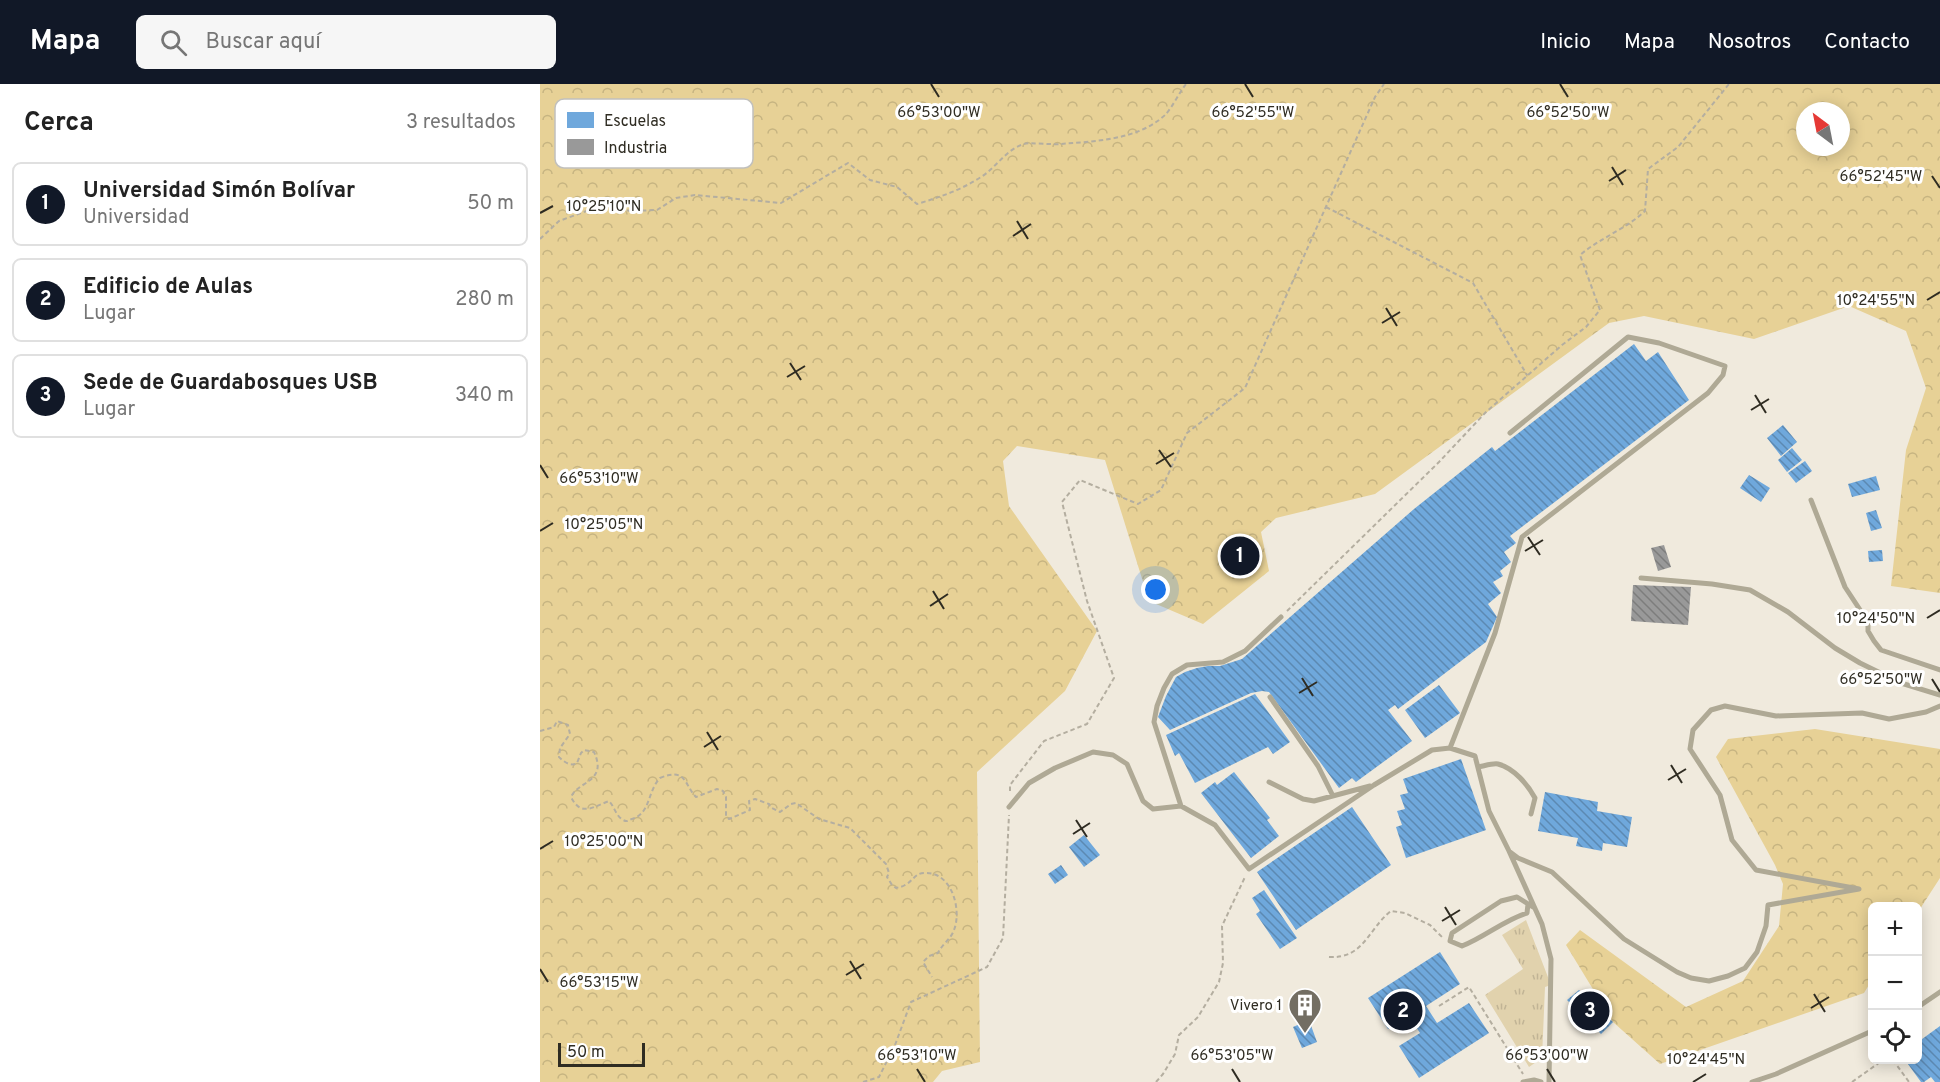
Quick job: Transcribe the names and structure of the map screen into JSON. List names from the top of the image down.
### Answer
{
  "places": {
    "building": ["Vivero 1"]
  },
  "legend": ["Escuelas", "Industria"],
  "scale_bar": "50 m",
  "north": "top left",
  "page": {
    "header": "Mapa",
    "search": "Buscar aquí",
    "nav": [
      "Inicio",
      "Mapa",
      "Nosotros",
      "Contacto"
    ],
    "heading": ["Cerca", "3 resultados"],
    "list": [
      {
        "mark": "1",
        "name": "Universidad Simón Bolívar",
        "note": "Universidad",
        "value": "50 m"
      },
      {
        "mark": "2",
        "name": "Edificio de Aulas",
        "note": "Lugar",
        "value": "280 m"
      },
      {
        "mark": "3",
        "name": "Sede de Guardabosques USB",
        "note": "Lugar",
        "value": "340 m"
      }
    ],
    "pins": ["1", "2", "3"],
    "map_buttons": ["+", "−"],
    "scale": "50 m"
  },
  "coordinates": [
    "66°53'00\"W",
    "66°52'55\"W",
    "66°52'50\"W",
    "66°52'45\"W",
    "10°25'10\"N",
    "10°24'55\"N",
    "66°53'10\"W",
    "10°25'05\"N",
    "10°24'50\"N",
    "10°25'00\"N",
    "66°53'15\"W",
    "66°53'05\"W",
    "10°24'45\"N"
  ]
}
